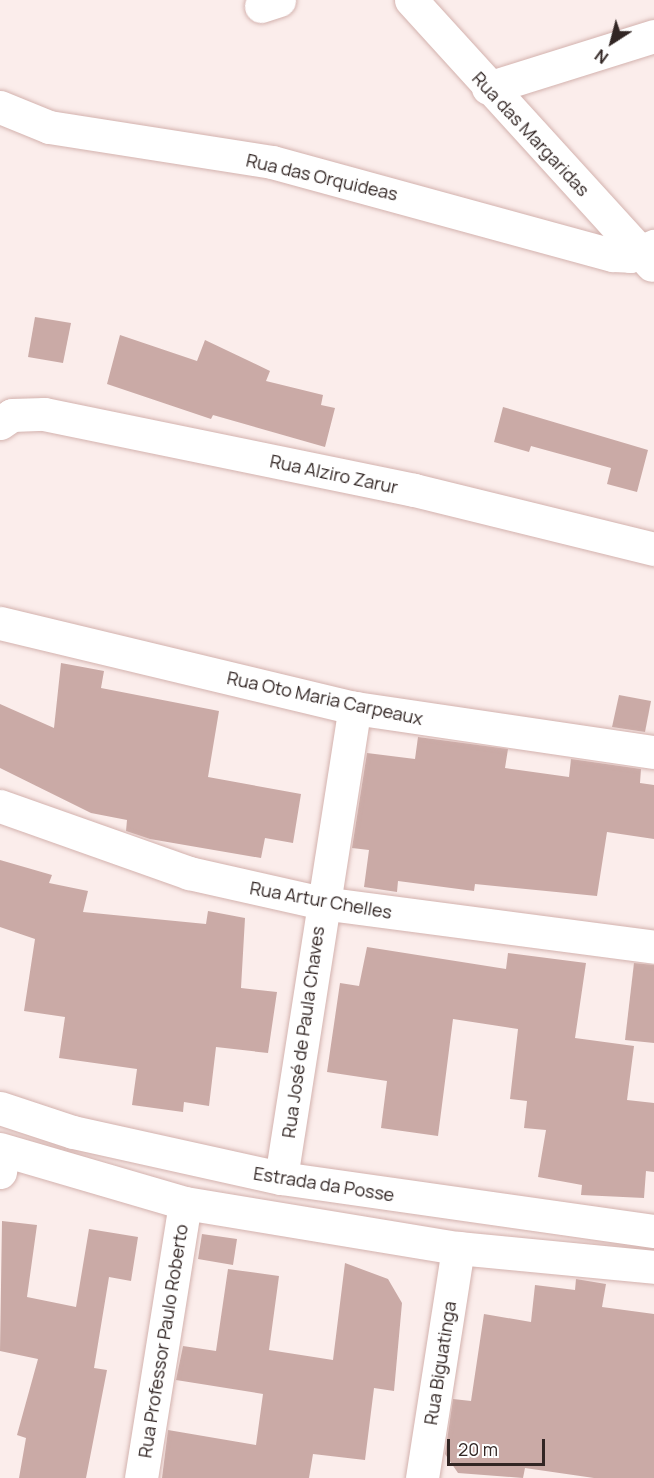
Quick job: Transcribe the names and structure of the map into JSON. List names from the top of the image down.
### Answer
{
  "streets": {
    "street": [
      "Rua das Margaridas",
      "Rua das Orquideas",
      "Rua Alziro Zarur",
      "Rua Oto Maria Carpeaux",
      "Rua Artur Chelles",
      "Rua José de Paula Chaves",
      "Estrada da Posse",
      "Rua Professor Paulo Roberto",
      "Rua Biguatinga"
    ]
  },
  "crossings": [
    ["Rua das Margaridas", "Rua das Orquideas"],
    ["Rua Oto Maria Carpeaux", "Rua José de Paula Chaves"],
    ["Rua Artur Chelles", "Rua José de Paula Chaves"],
    ["Rua José de Paula Chaves", "Estrada da Posse"]
  ],
  "scale_bar": "20 m",
  "north": "bottom left"
}
